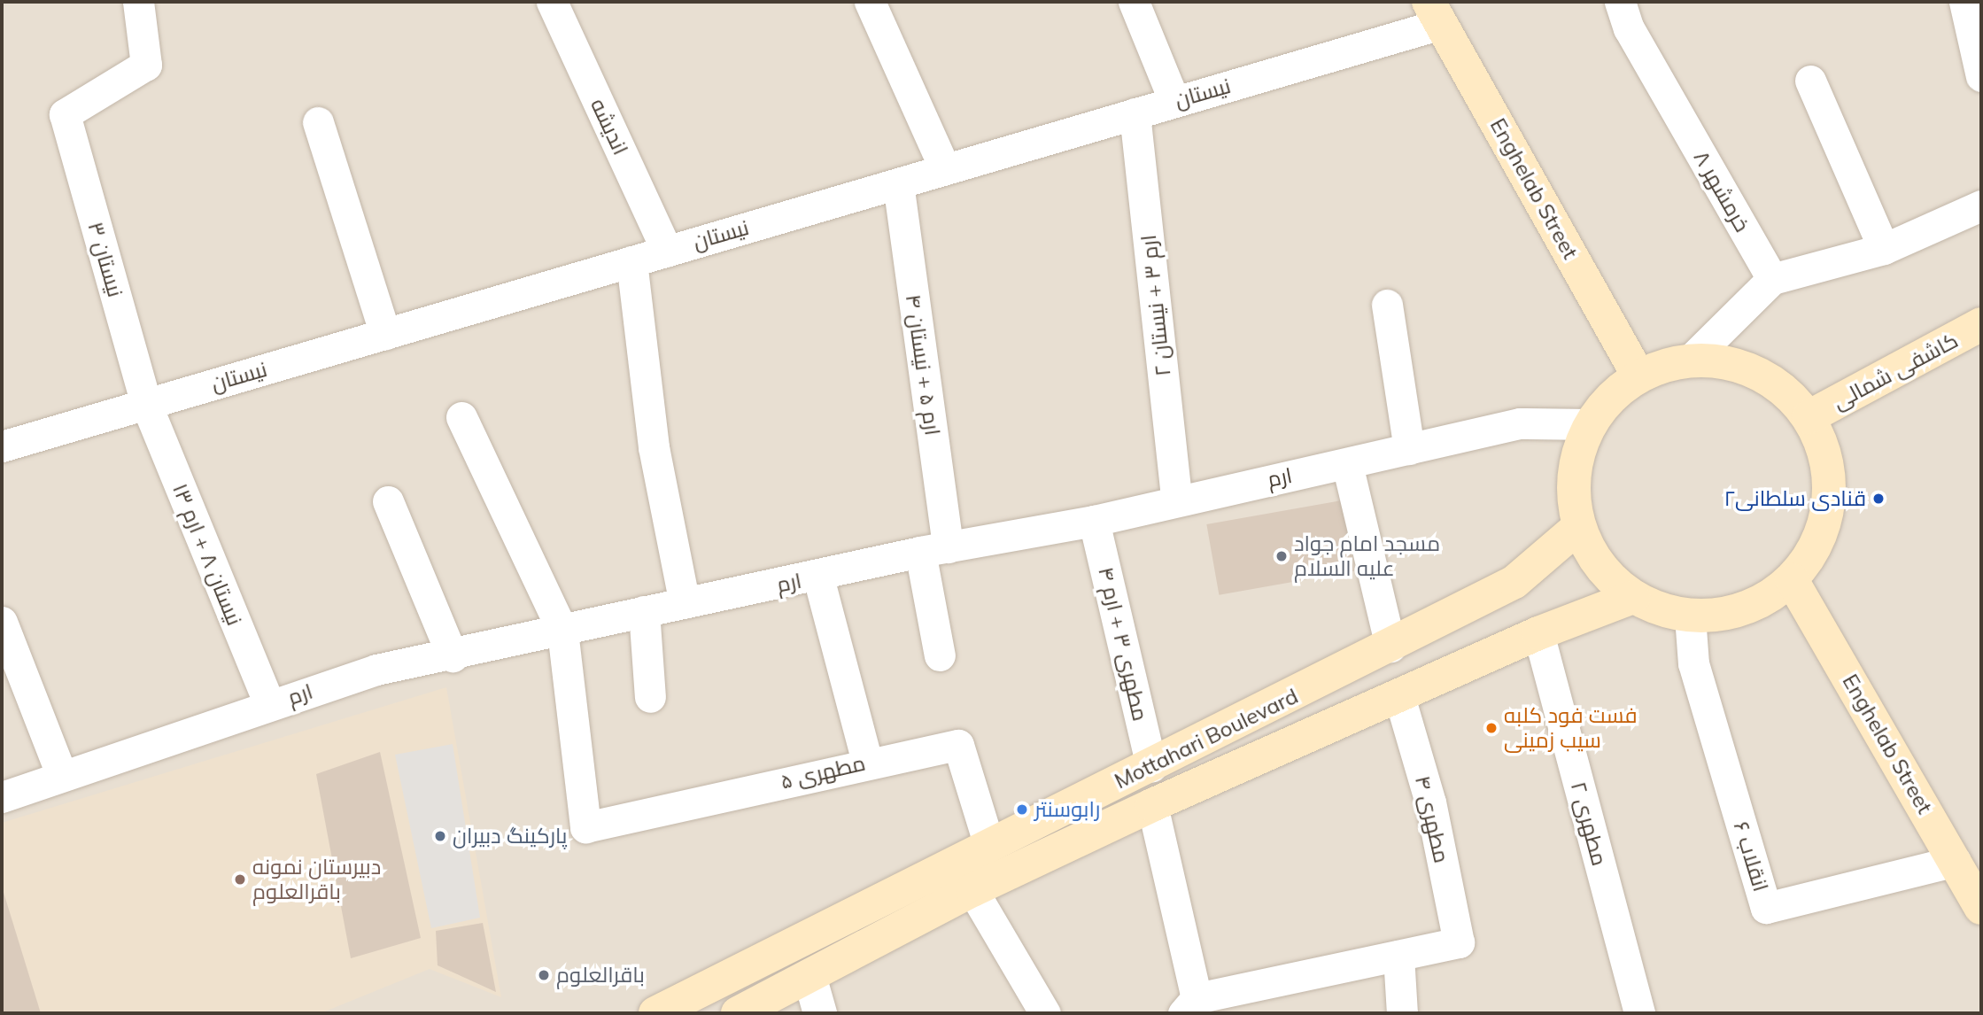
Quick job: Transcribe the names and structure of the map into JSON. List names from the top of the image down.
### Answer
{
  "streets": {
    "main road": ["Enghelab Street", "کاشفی شمالی", "Mottahari Boulevard"],
    "street": [
      "نیستان",
      "اندیشه",
      "خرمشهر ۸",
      "نیستان ۳",
      "ارم ۳ + نیستان ۲",
      "ارم ۵ + نیستان ۴",
      "ارم",
      "نیستان ۸ + ارم ۱۳",
      "مطهری ۳ + ارم ۴",
      "مطهری ۵",
      "مطهری ۴",
      "مطهری ۲",
      "انقلاب ۶"
    ]
  },
  "crossings": [
    ["نیستان", "اندیشه"],
    ["نیستان", "Enghelab Street"],
    ["نیستان", "نیستان ۳"],
    ["نیستان", "ارم ۳ + نیستان ۲"],
    ["نیستان", "ارم ۵ + نیستان ۴"],
    ["نیستان", "نیستان ۸ + ارم ۱۳"],
    ["Enghelab Street", "انقلاب ۶"],
    ["نیستان ۳", "نیستان ۸ + ارم ۱۳"],
    ["ارم ۳ + نیستان ۲", "ارم"],
    ["ارم ۵ + نیستان ۴", "ارم"],
    ["ارم", "نیستان ۸ + ارم ۱۳"],
    ["ارم", "مطهری ۳ + ارم ۴"],
    ["ارم", "مطهری ۵"],
    ["مطهری ۳ + ارم ۴", "Mottahari Boulevard"],
    ["Mottahari Boulevard", "مطهری ۵"],
    ["Mottahari Boulevard", "مطهری ۴"],
    ["Mottahari Boulevard", "مطهری ۲"]
  ],
  "places": [
    "قنادی سلطانی۲",
    "مسجد امام جواد علیه السلام",
    "فست فود کلبه سیب زمینی",
    "رابوسنتر",
    "پارکینگ دبیران",
    "دبیرستان نمونه باقرالعلوم",
    "باقرالعلوم"
  ]
}
